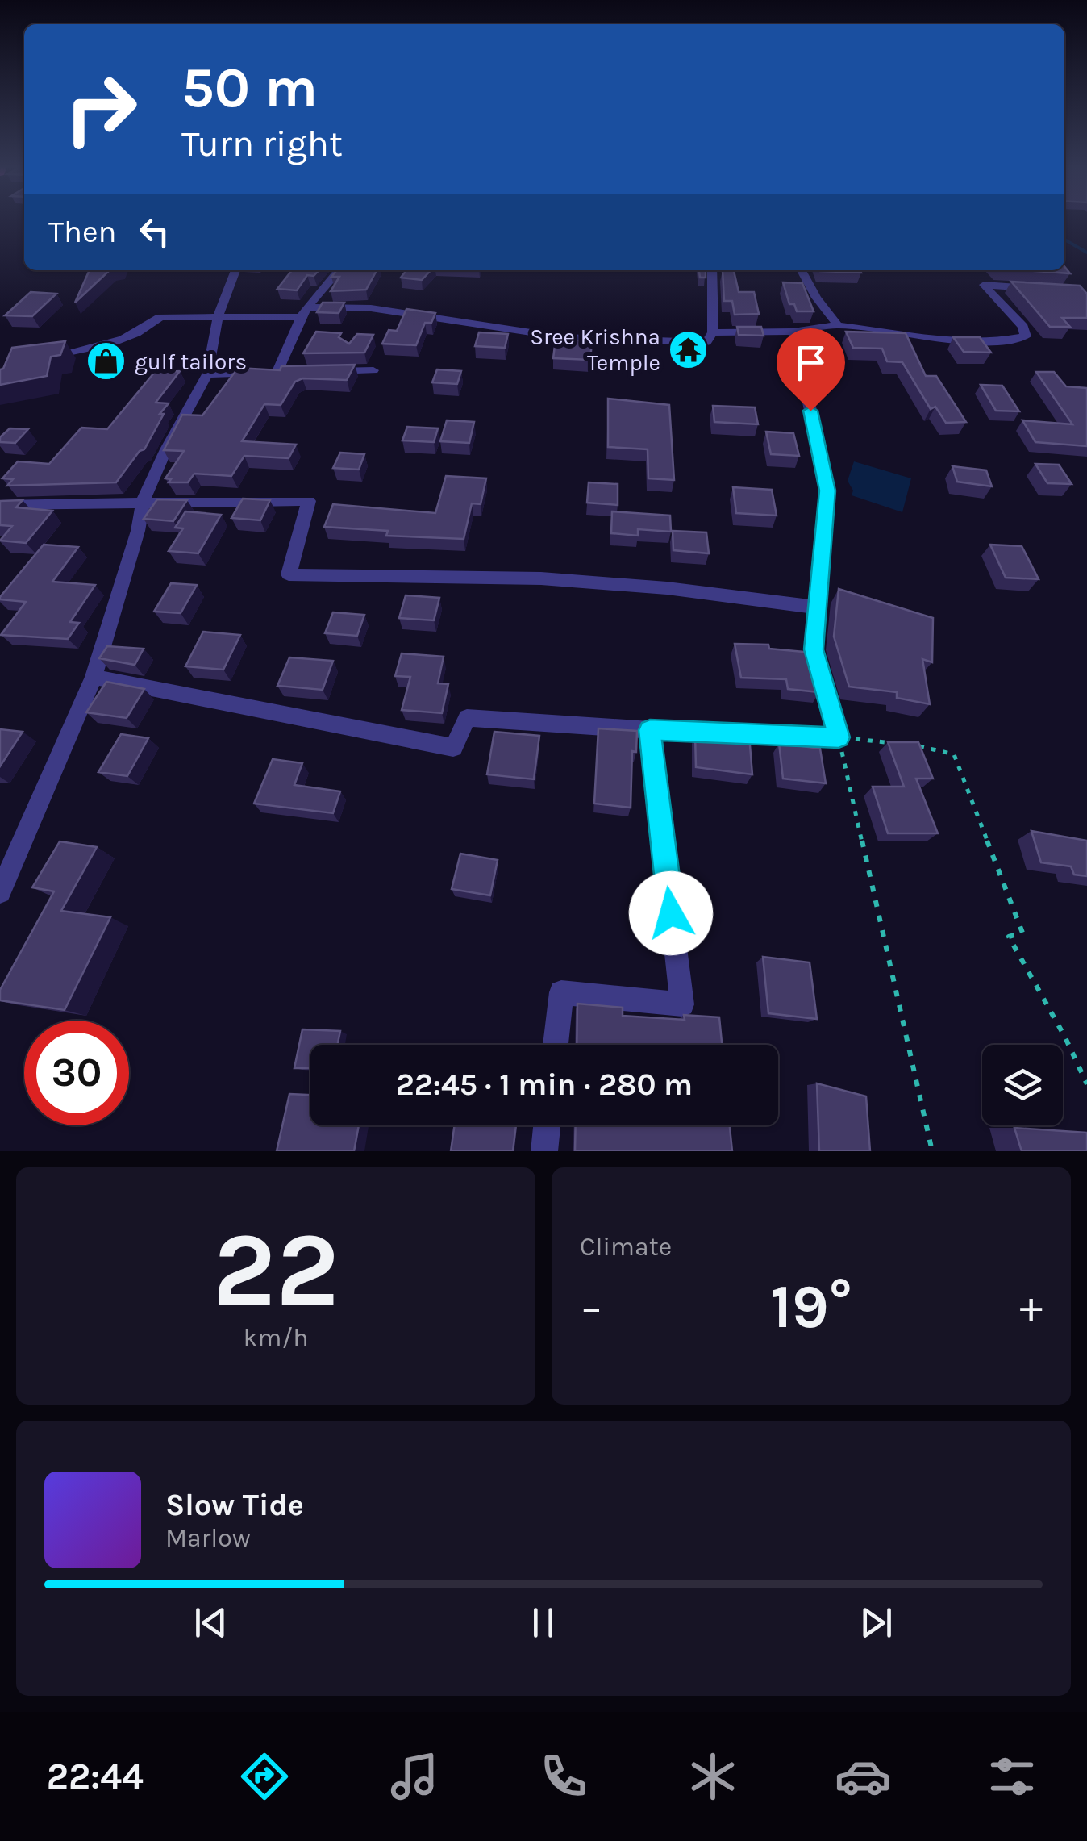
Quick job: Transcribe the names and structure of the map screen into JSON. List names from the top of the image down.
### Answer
{
  "places": {
    "temple": ["Sree Krishna Temple"],
    "shop": ["gulf tailors"]
  },
  "page": {
    "turn": ["50 m", "Turn right"],
    "then": "Then",
    "limit": "30",
    "trip": "22:45 · 1 min · 280 m",
    "tile": [
      ["22", "km/h"],
      "Climate"
    ],
    "heat": ["−", "19°", "+"],
    "song": ["Slow Tide", "Marlow"],
    "tabs": "22:44"
  }
}
